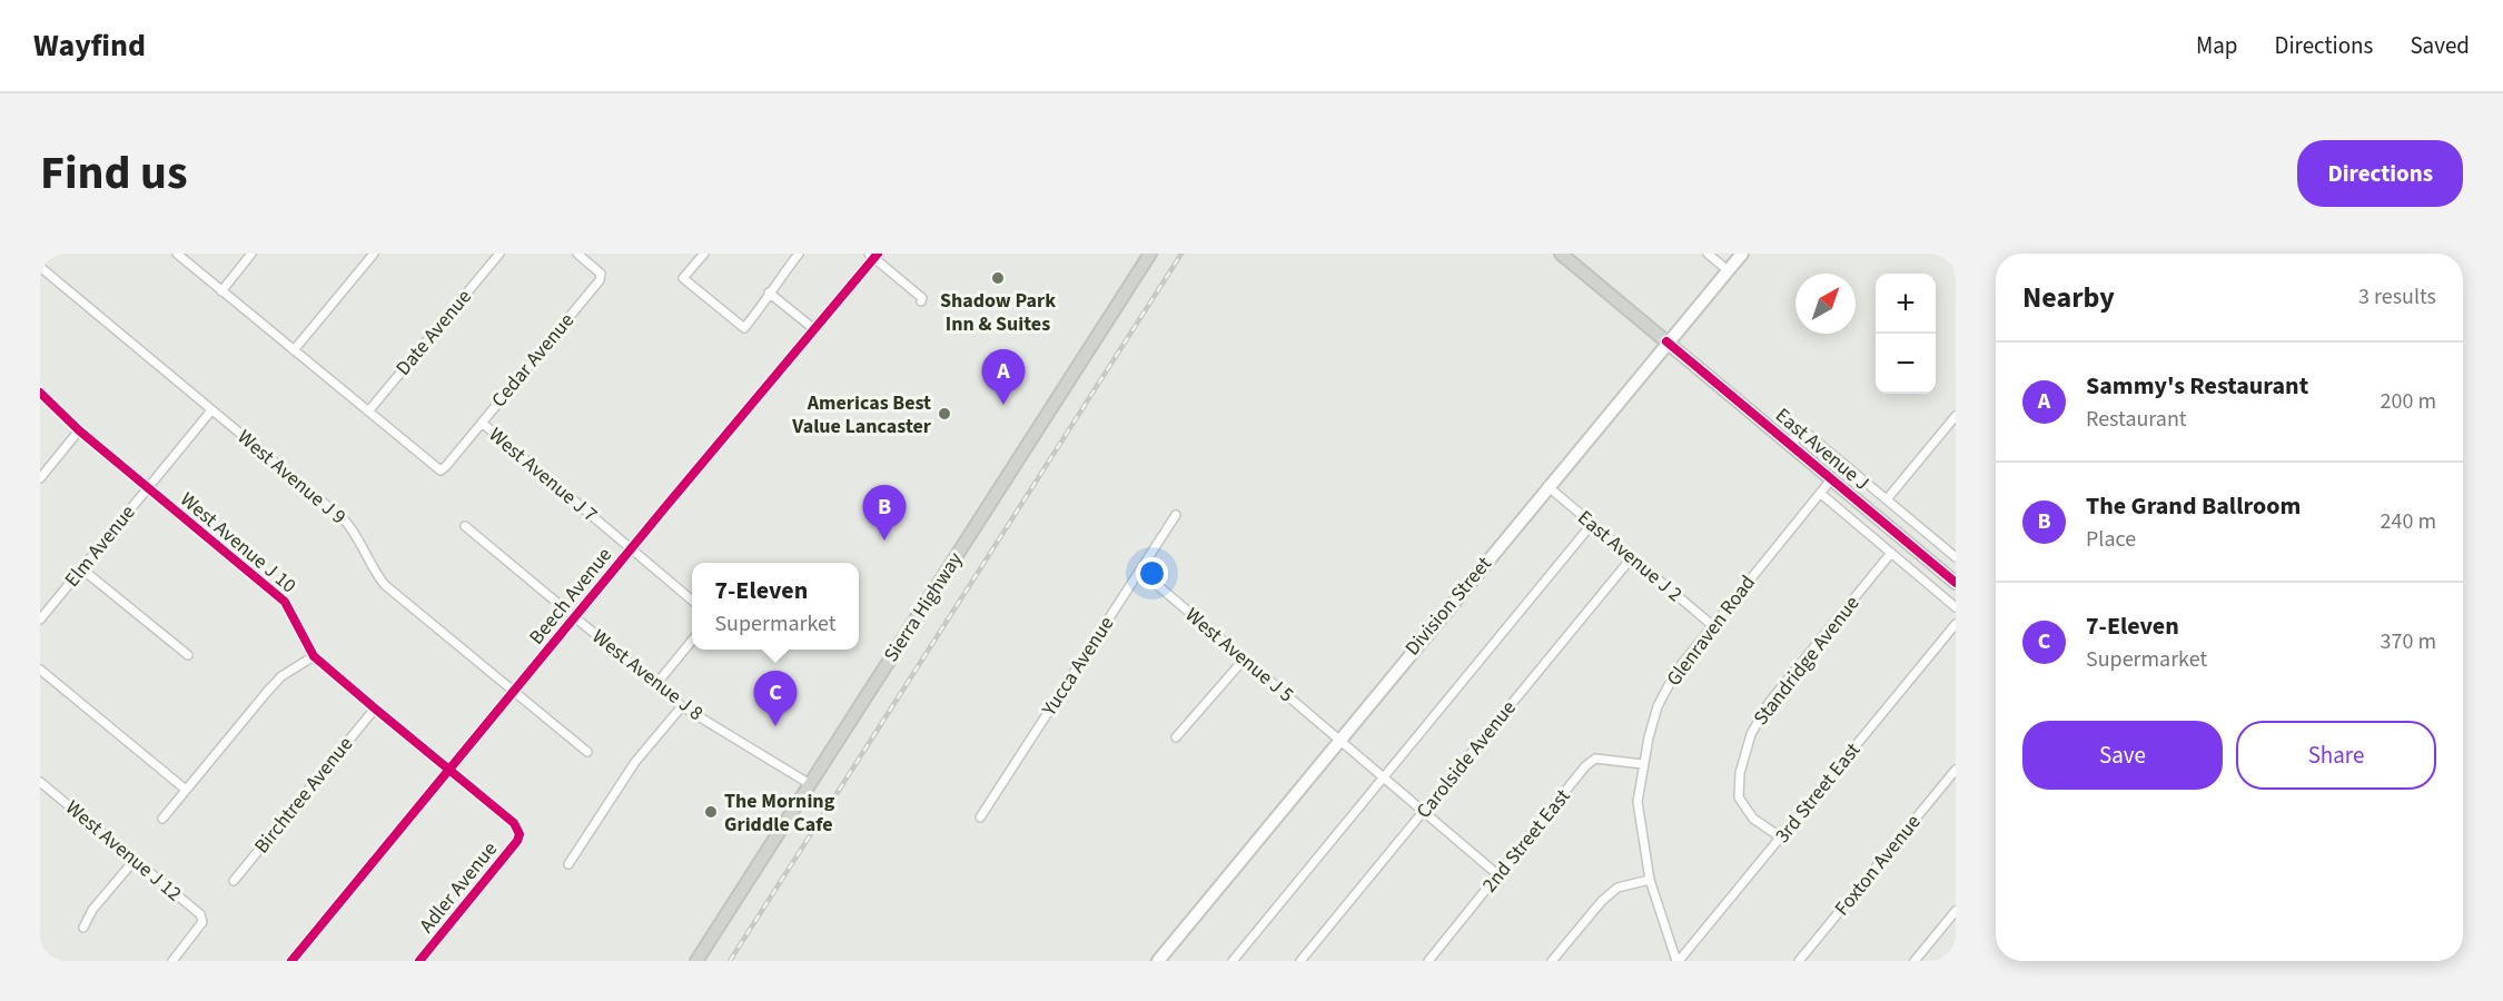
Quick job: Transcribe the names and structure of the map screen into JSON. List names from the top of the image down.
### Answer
{
  "streets": {
    "main road": ["East Avenue J", "Division Street", "Sierra Highway"],
    "street": [
      "Date Avenue",
      "Cedar Avenue",
      "West Avenue J 7",
      "West Avenue J 9",
      "West Avenue J 10",
      "Elm Avenue",
      "East Avenue J 2",
      "Beech Avenue",
      "Glenraven Road",
      "West Avenue J 5",
      "Standridge Avenue",
      "Yucca Avenue",
      "West Avenue J 8",
      "Carolside Avenue",
      "3rd Street East",
      "Birchtree Avenue",
      "2nd Street East",
      "West Avenue J 12",
      "Foxton Avenue",
      "Adler Avenue"
    ]
  },
  "crossings": [
    ["Date Avenue", "Cedar Avenue"],
    ["Cedar Avenue", "West Avenue J 7"],
    ["East Avenue J", "Division Street"],
    ["East Avenue J", "Glenraven Road"],
    ["East Avenue J", "Standridge Avenue"],
    ["West Avenue J 7", "Beech Avenue"],
    ["West Avenue J 9", "Elm Avenue"],
    ["West Avenue J 9", "Beech Avenue"],
    ["West Avenue J 10", "Elm Avenue"],
    ["West Avenue J 10", "Beech Avenue"],
    ["West Avenue J 10", "Birchtree Avenue"],
    ["West Avenue J 10", "Adler Avenue"],
    ["East Avenue J 2", "Division Street"],
    ["East Avenue J 2", "Glenraven Road"],
    ["East Avenue J 2", "Carolside Avenue"],
    ["Beech Avenue", "West Avenue J 8"],
    ["Division Street", "West Avenue J 5"],
    ["Sierra Highway", "West Avenue J 8"],
    ["Glenraven Road", "3rd Street East"],
    ["Glenraven Road", "2nd Street East"],
    ["West Avenue J 5", "Yucca Avenue"],
    ["West Avenue J 5", "Carolside Avenue"],
    ["West Avenue J 5", "2nd Street East"],
    ["Standridge Avenue", "3rd Street East"]
  ],
  "places": ["Shadow Park Inn & Suites", "Americas Best Value Lancaster", "The Morning Griddle Cafe"],
  "north": "top right",
  "page": {
    "header": "Wayfind",
    "nav": ["Map", "Directions", "Saved"],
    "title": "Find us",
    "buttons": [
      "Directions",
      ["Save", "Share"]
    ],
    "heading": ["Nearby", "3 results"],
    "map_buttons": ["+", "−"],
    "list": [
      {
        "mark": "A",
        "name": "Sammy's Restaurant",
        "note": "Restaurant",
        "value": "200 m"
      },
      {
        "mark": "B",
        "name": "The Grand Ballroom",
        "note": "Place",
        "value": "240 m"
      },
      {
        "mark": "C",
        "name": "7-Eleven",
        "note": "Supermarket",
        "value": "370 m"
      }
    ],
    "pins": ["A", "B", "C"],
    "popup": ["7-Eleven", "Supermarket"]
  }
}
